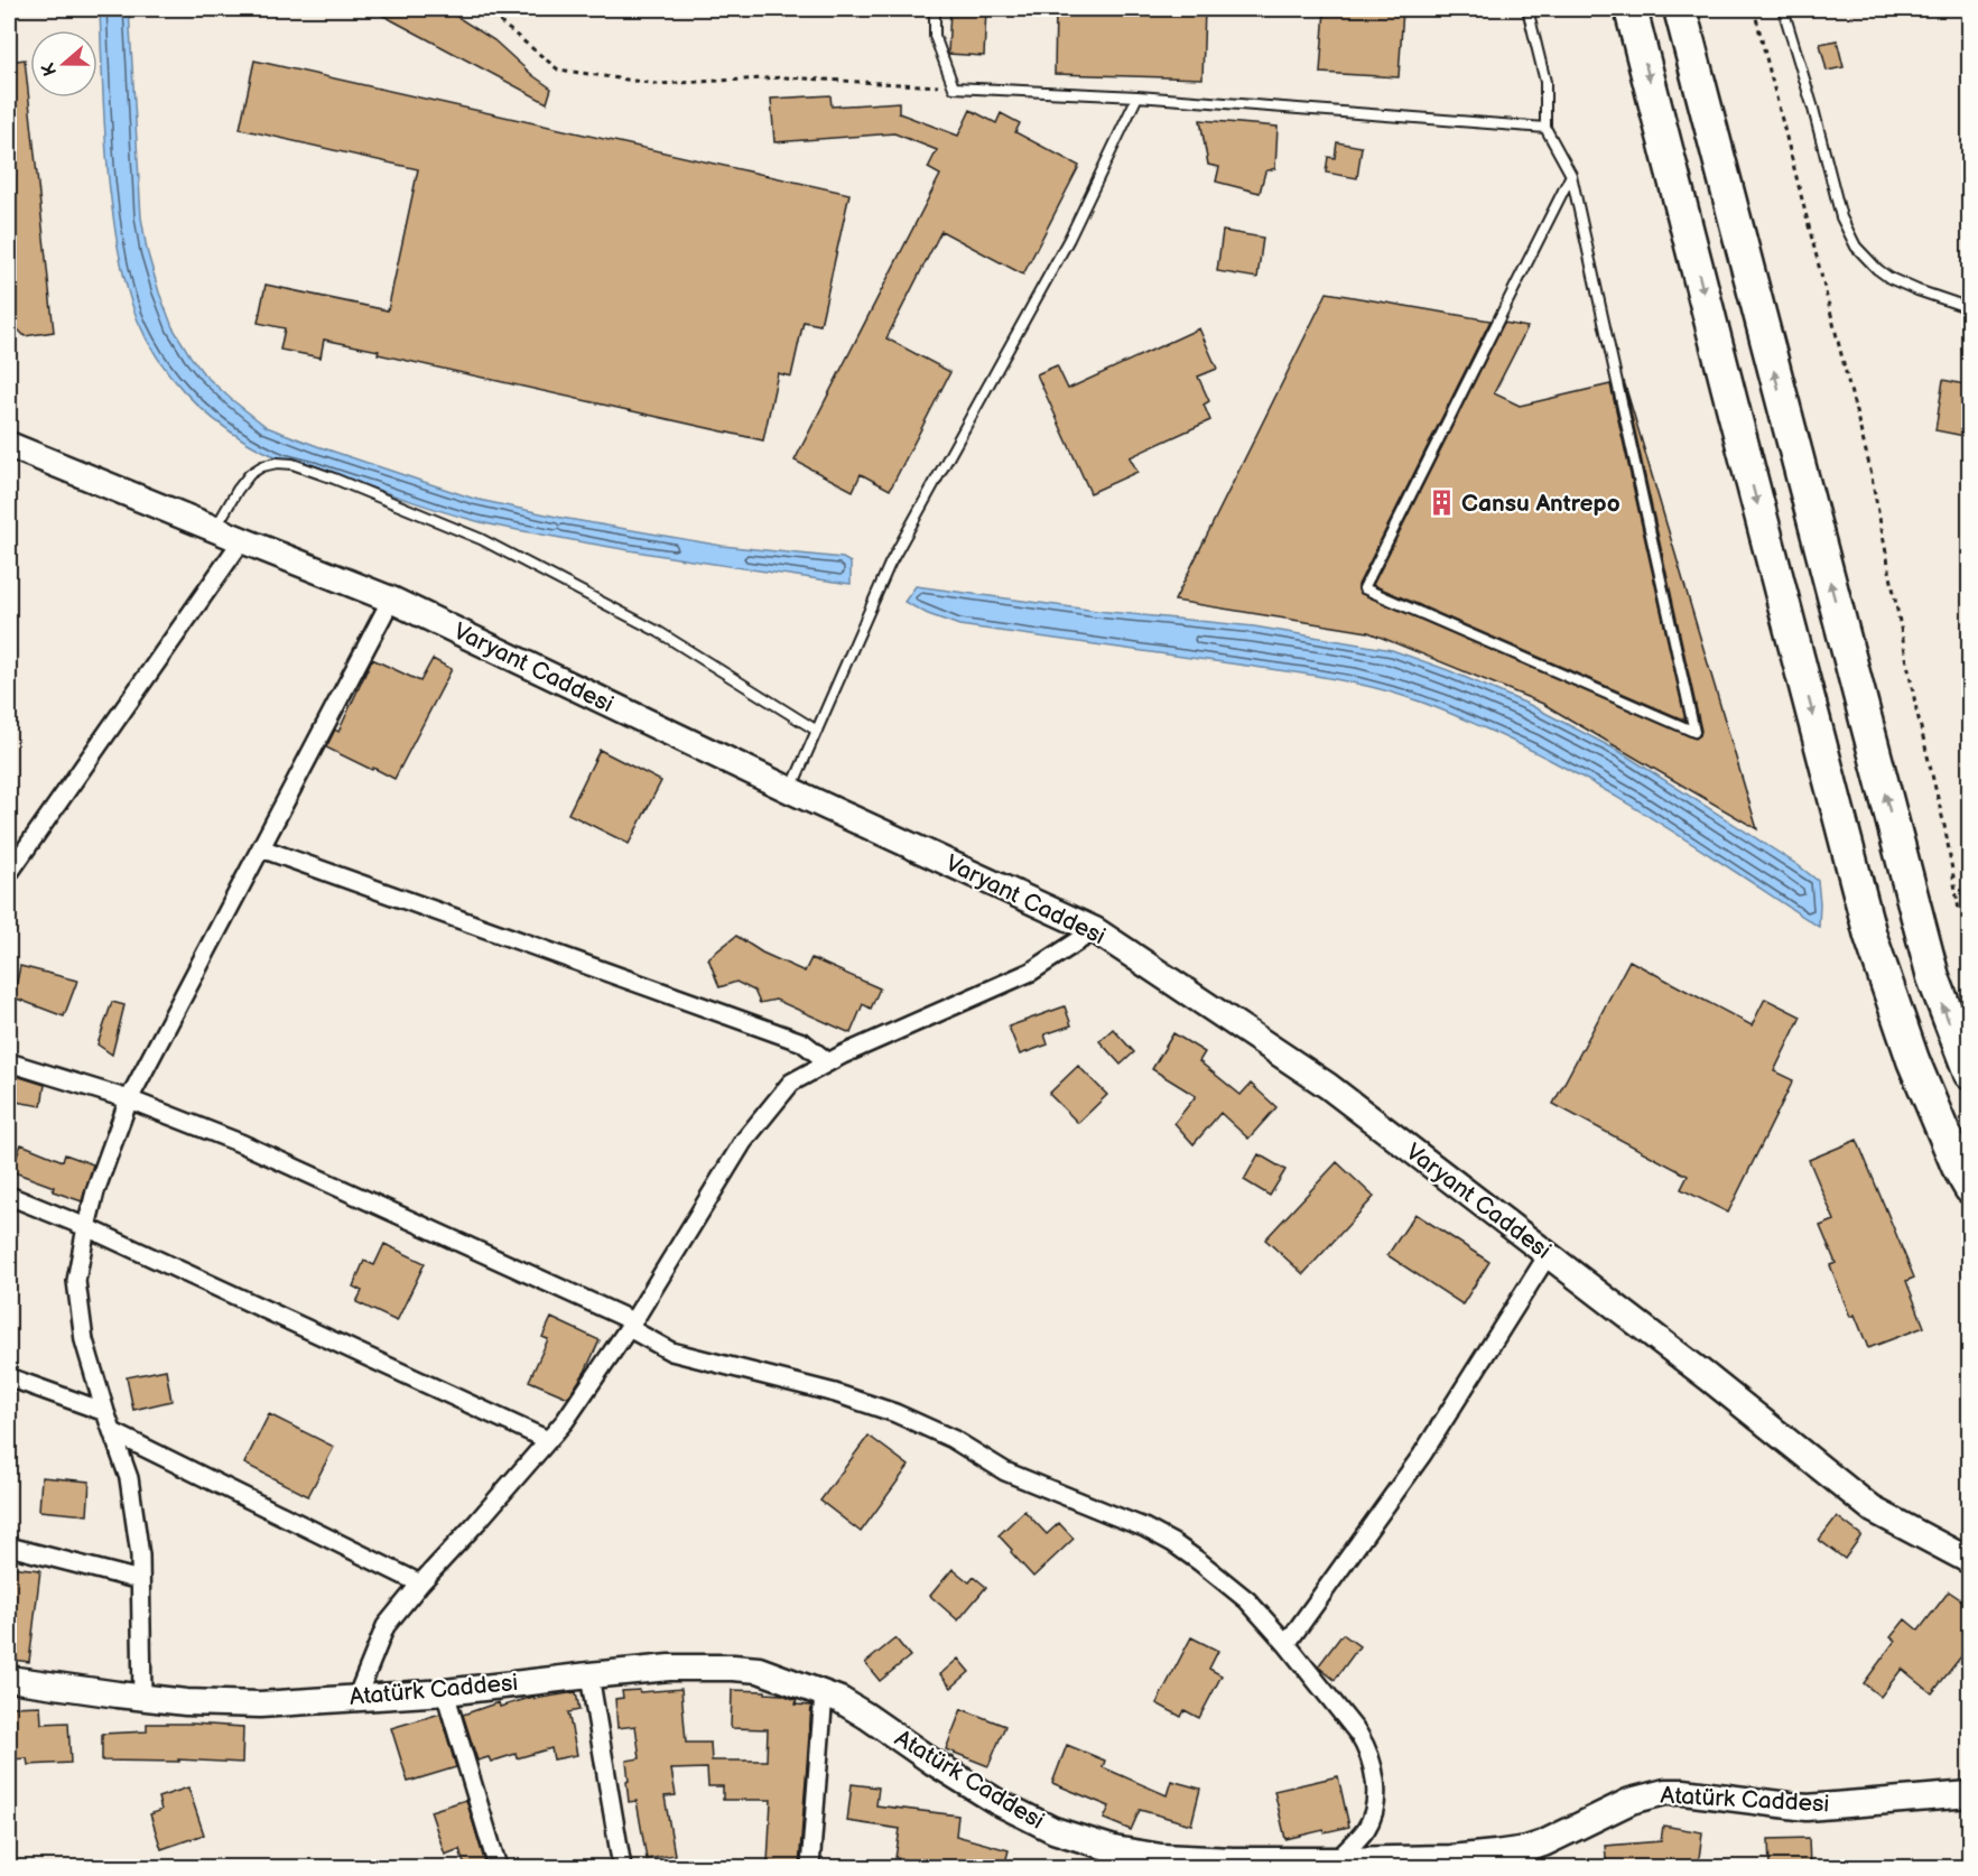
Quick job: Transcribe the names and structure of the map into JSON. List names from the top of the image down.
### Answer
{
  "streets": {
    "street": ["Varyant Caddesi", "Atatürk Caddesi"]
  },
  "places": {
    "building": ["Cansu Antrepo"]
  },
  "north": "left"
}
